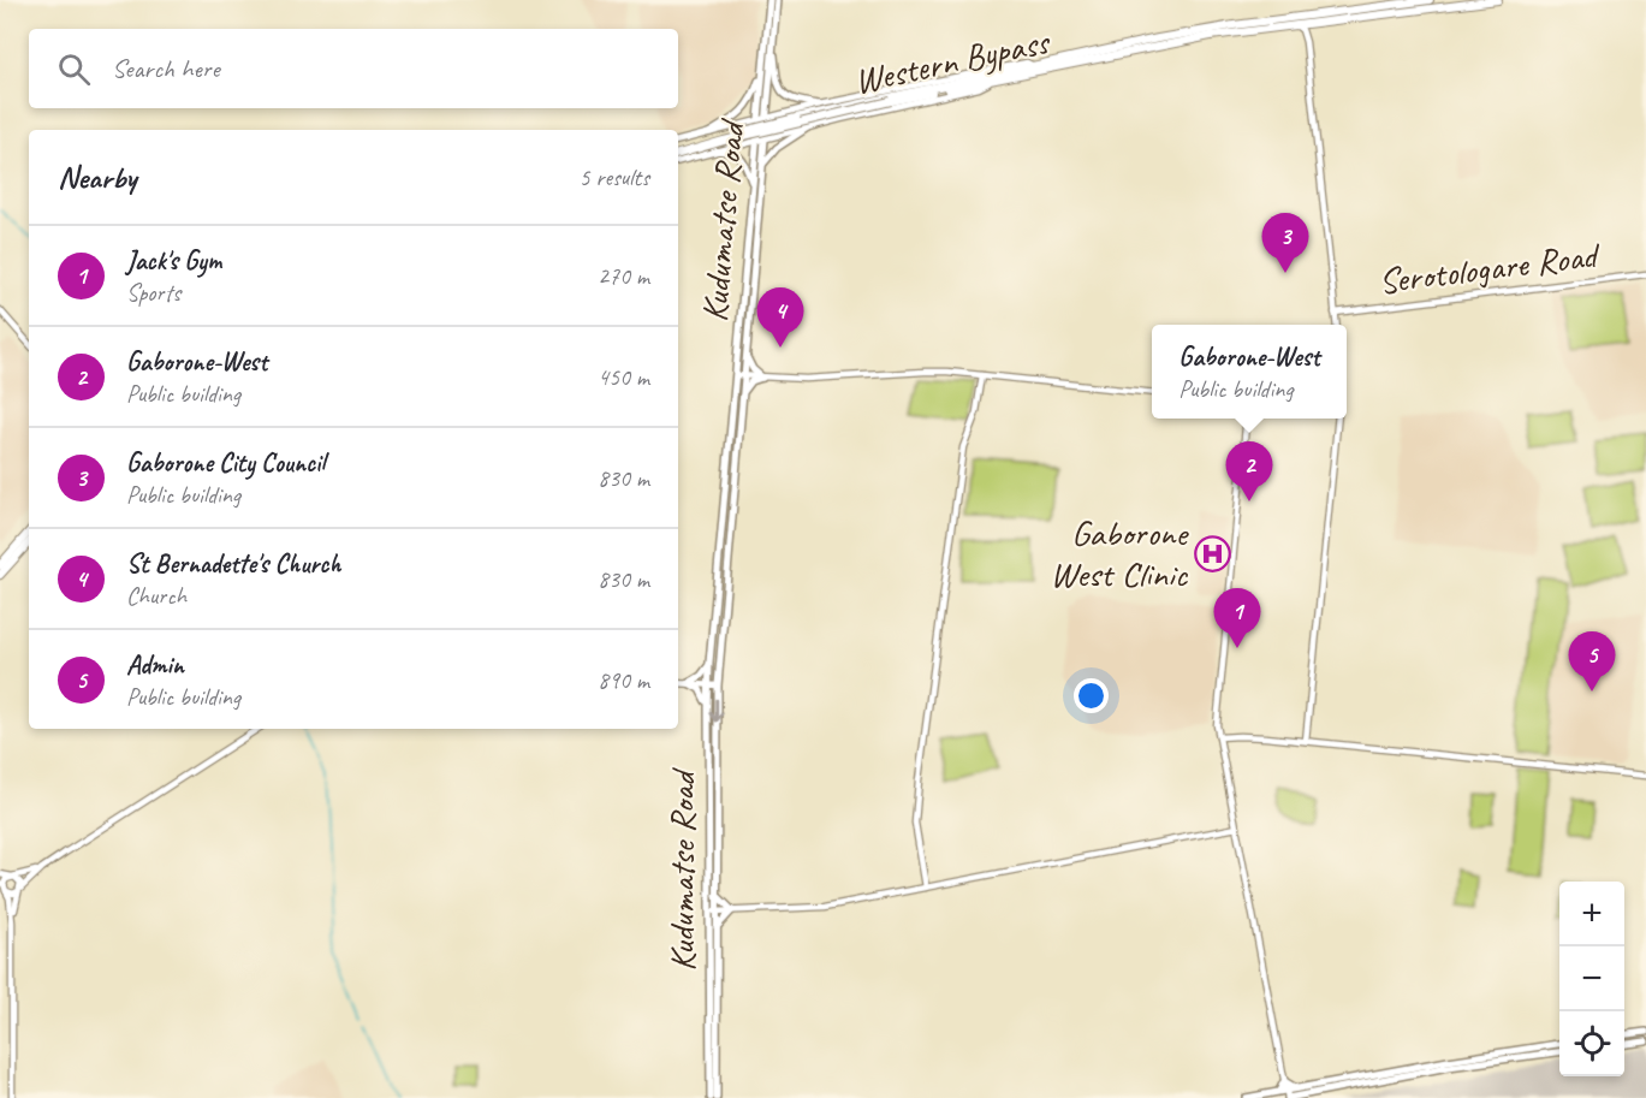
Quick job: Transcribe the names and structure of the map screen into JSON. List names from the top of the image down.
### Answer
{
  "streets": {
    "highway": ["Western Bypass"],
    "main road": ["Kudumatse Road"],
    "street": ["Serotologare Road"]
  },
  "places": {
    "hospital": ["Gaborone West Clinic"]
  },
  "page": {
    "search": "Search here",
    "heading": ["Nearby", "5 results"],
    "pins": [
      "3",
      "4",
      "2",
      "1",
      "5"
    ],
    "list": [
      {
        "mark": "1",
        "name": "Jack's Gym",
        "note": "Sports",
        "value": "270 m"
      },
      {
        "mark": "2",
        "name": "Gaborone-West",
        "note": "Public building",
        "value": "450 m"
      },
      {
        "mark": "3",
        "name": "Gaborone City Council",
        "note": "Public building",
        "value": "830 m"
      },
      {
        "mark": "4",
        "name": "St Bernadette's Church",
        "note": "Church",
        "value": "830 m"
      },
      {
        "mark": "5",
        "name": "Admin",
        "note": "Public building",
        "value": "890 m"
      }
    ],
    "popup": ["Gaborone-West", "Public building"],
    "map_buttons": ["+", "−"]
  }
}
